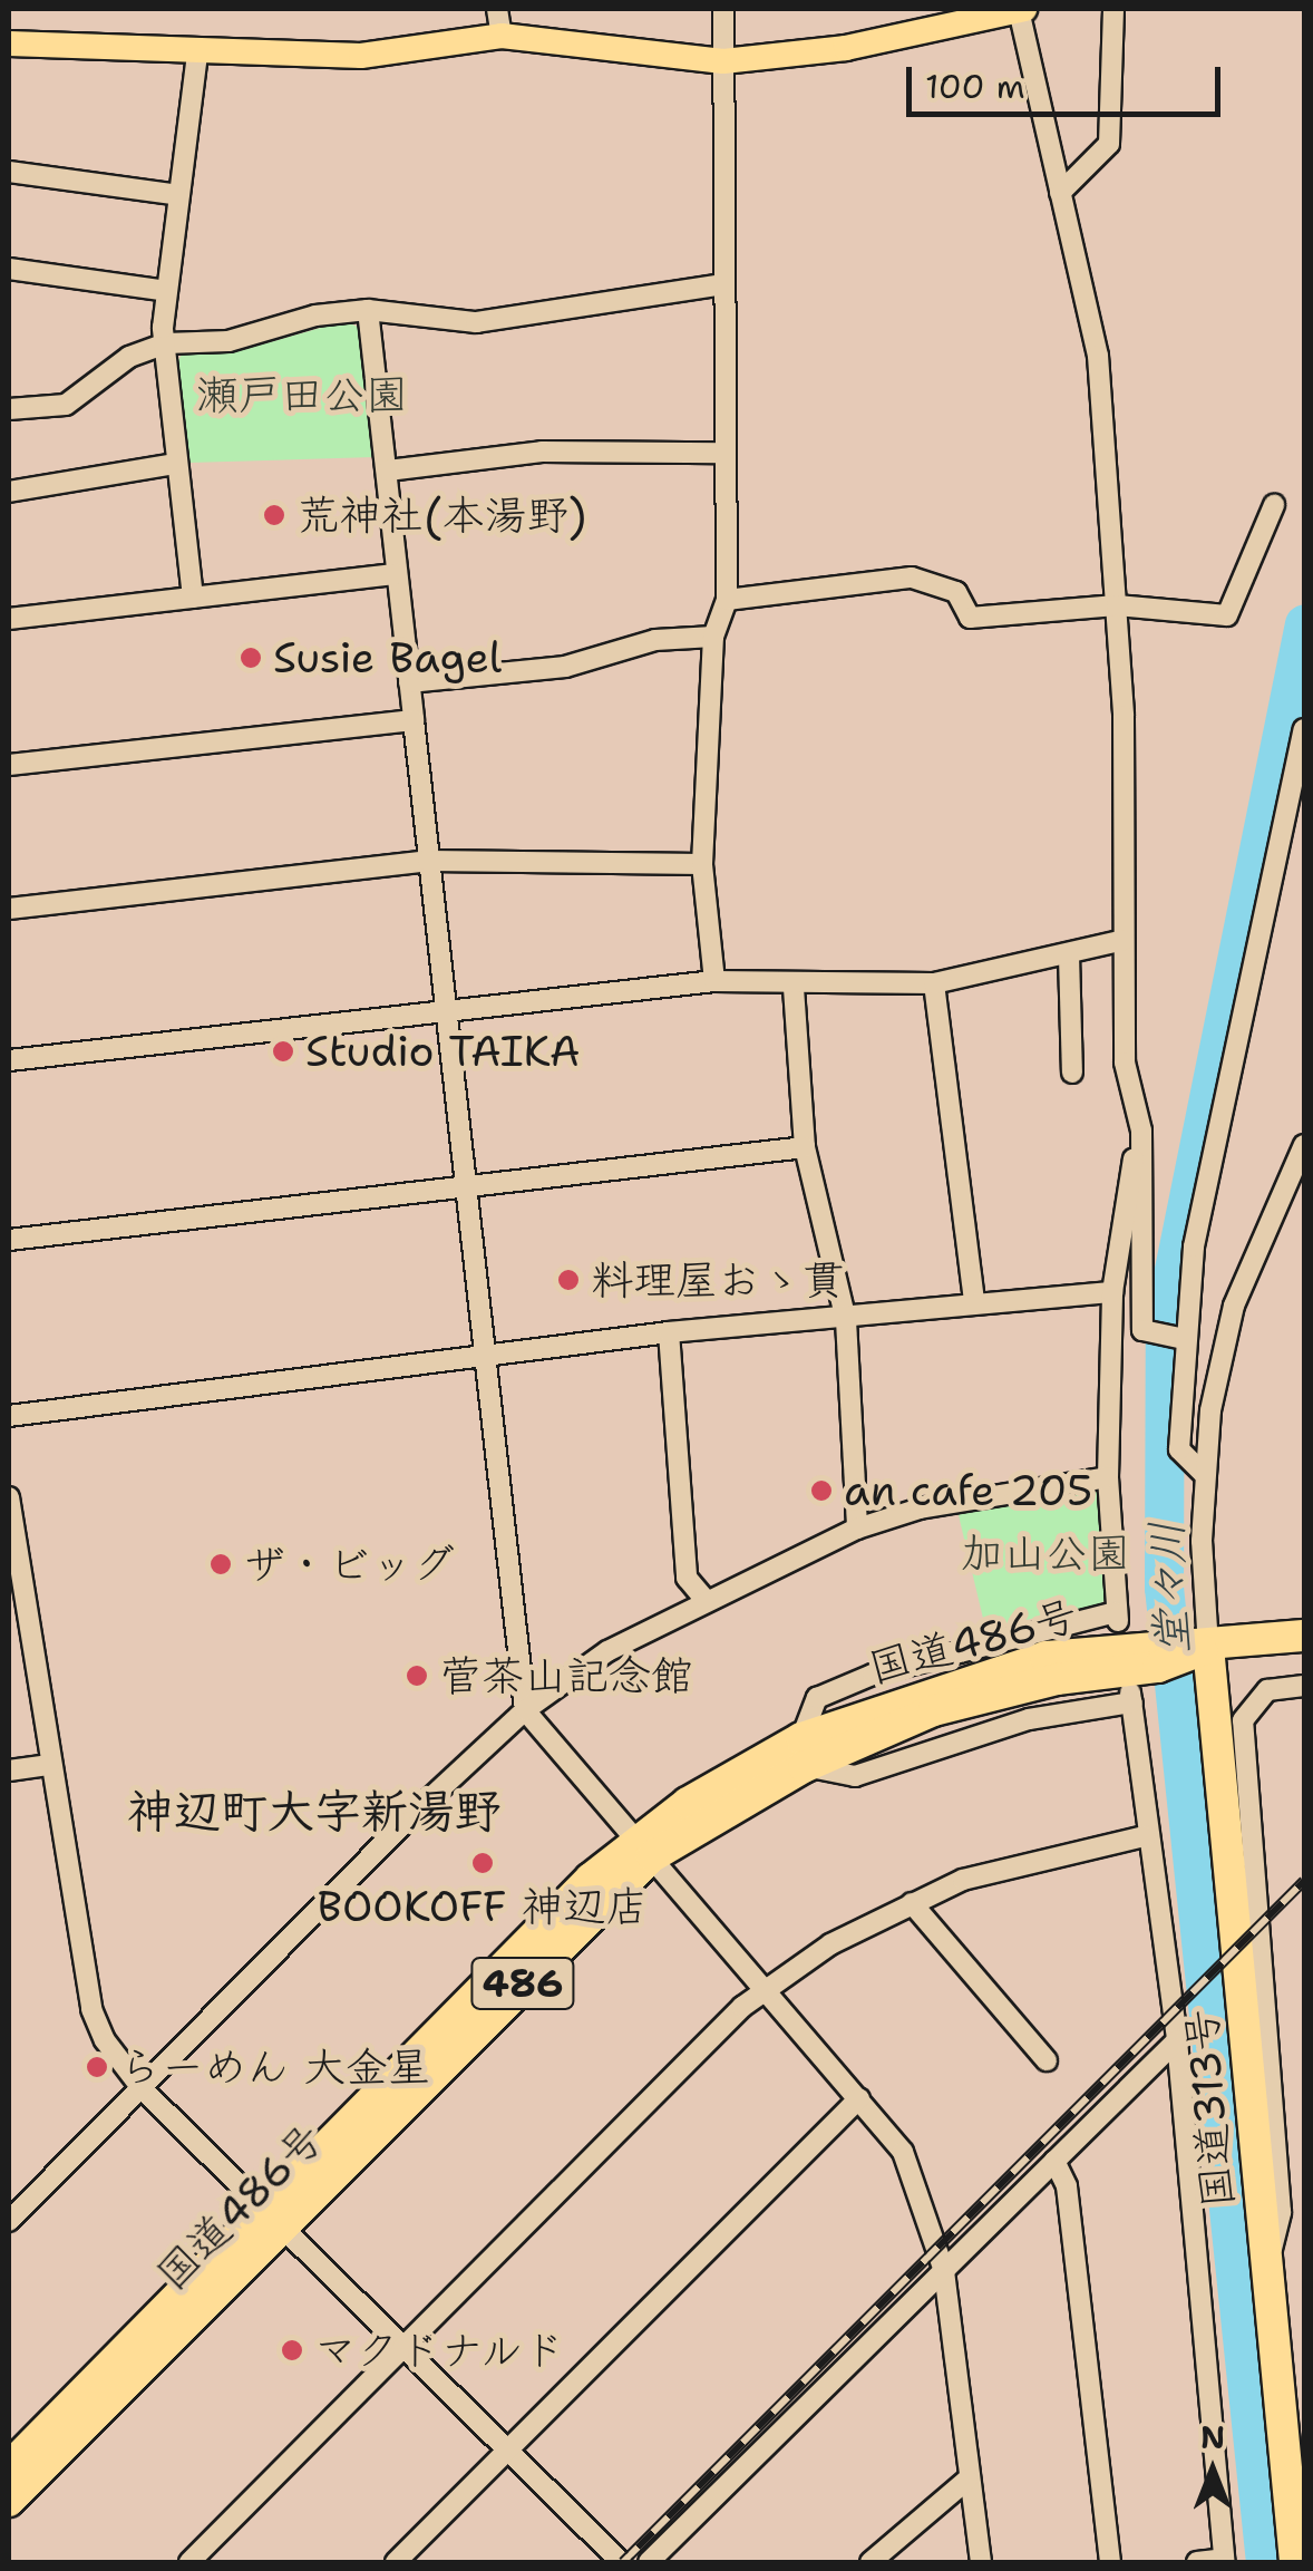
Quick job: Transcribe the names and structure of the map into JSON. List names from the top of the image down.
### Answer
{
  "streets": {
    "highway": ["国道486号", "486", "国道313号"]
  },
  "crossings": [
    ["国道486号", "国道313号"]
  ],
  "districts": ["神辺町大字新湯野"],
  "water": ["堂々川"],
  "parks": ["瀬戸田公園", "加山公園"],
  "places": [
    "荒神社(本湯野)",
    "Susie Bagel",
    "Studio TAIKA",
    "料理屋おゝ貫",
    "an cafe 205",
    "ザ・ビッグ",
    "菅茶山記念館",
    "BOOKOFF 神辺店",
    "らーめん 大金星",
    "マクドナルド"
  ],
  "scale_bar": "100 m",
  "north": "top"
}
